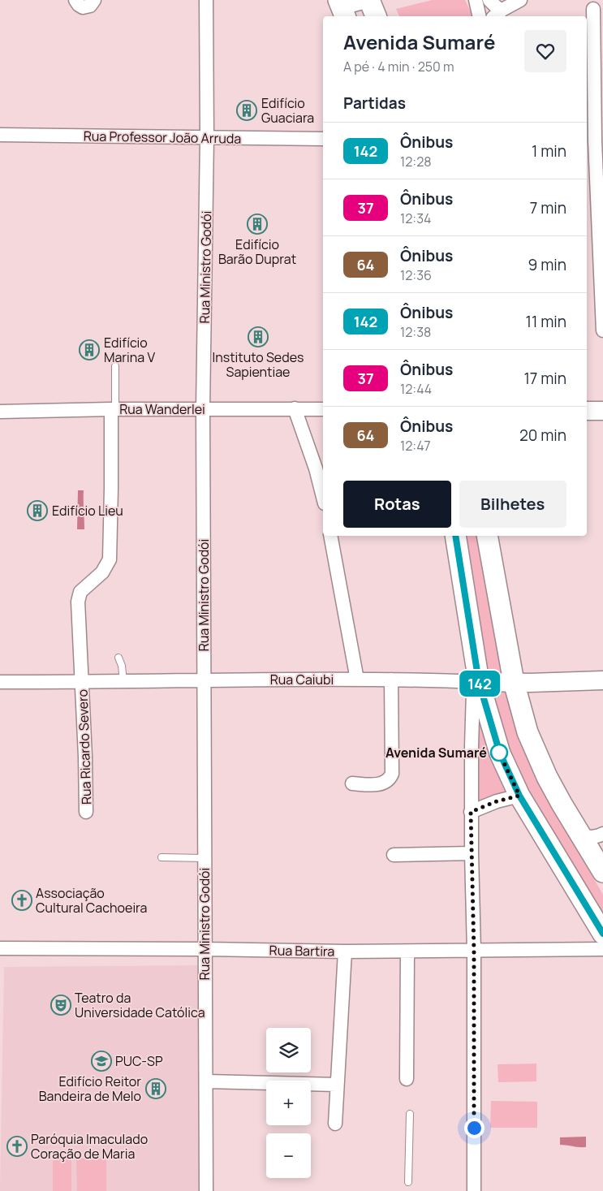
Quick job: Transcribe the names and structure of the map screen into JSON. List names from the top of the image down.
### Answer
{
  "streets": {
    "main road": ["Rua Caiubi"],
    "street": [
      "Rua Professor João Arruda",
      "Rua Ministro Godói",
      "Rua Wanderlei",
      "Rua Ricardo Severo",
      "Rua Bartira"
    ]
  },
  "crossings": [
    ["Rua Professor João Arruda", "Rua Ministro Godói"],
    ["Rua Ministro Godói", "Rua Wanderlei"],
    ["Rua Ministro Godói", "Rua Caiubi"],
    ["Rua Ministro Godói", "Rua Bartira"],
    ["Rua Wanderlei", "Rua Ricardo Severo"],
    ["Rua Caiubi", "Rua Ricardo Severo"]
  ],
  "places": {
    "building": [
      "Edifício Guaciara",
      "Edifício Barão Duprat",
      "Instituto Sedes Sapientiae",
      "Edifício Marina V",
      "Edifício Lieu",
      "Edifício Reitor Bandeira de Melo"
    ],
    "other": ["Avenida Sumaré"],
    "church": ["Associação Cultural Cachoeira", "Paróquia Imaculado Coração de Maria"],
    "theatre": ["Teatro da Universidade Católica"],
    "school or university": ["PUC-SP"]
  },
  "lines": ["bus line 142"],
  "page": {
    "on_map": "142",
    "heading": [
      ["Avenida Sumaré", "A pé · 4 min · 250 m"],
      "Partidas"
    ],
    "list": [
      {
        "mark": "142",
        "name": "Ônibus",
        "note": "12:28",
        "value": "1 min"
      },
      {
        "mark": "37",
        "name": "Ônibus",
        "note": "12:34",
        "value": "7 min"
      },
      {
        "mark": "64",
        "name": "Ônibus",
        "note": "12:36",
        "value": "9 min"
      },
      {
        "mark": "142",
        "name": "Ônibus",
        "note": "12:38",
        "value": "11 min"
      },
      {
        "mark": "37",
        "name": "Ônibus",
        "note": "12:44",
        "value": "17 min"
      },
      {
        "mark": "64",
        "name": "Ônibus",
        "note": "12:47",
        "value": "20 min"
      }
    ],
    "buttons": ["Rotas", "Bilhetes"],
    "map_buttons": ["+", "−"]
  }
}
